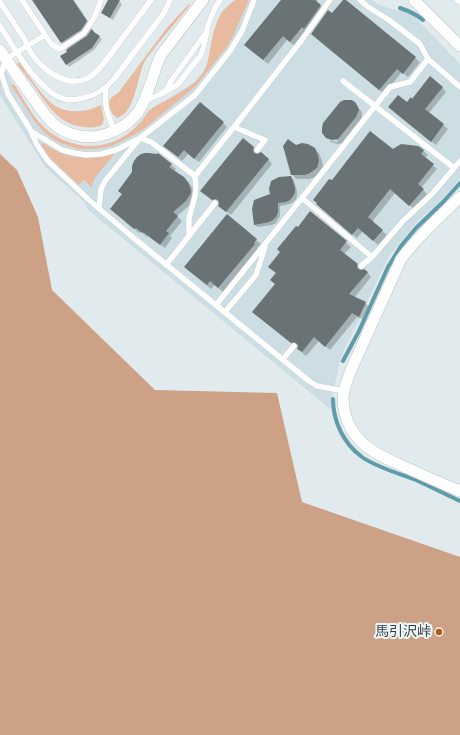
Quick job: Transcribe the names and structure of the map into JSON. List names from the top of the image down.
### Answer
{
  "places": ["馬引沢峠"]
}
